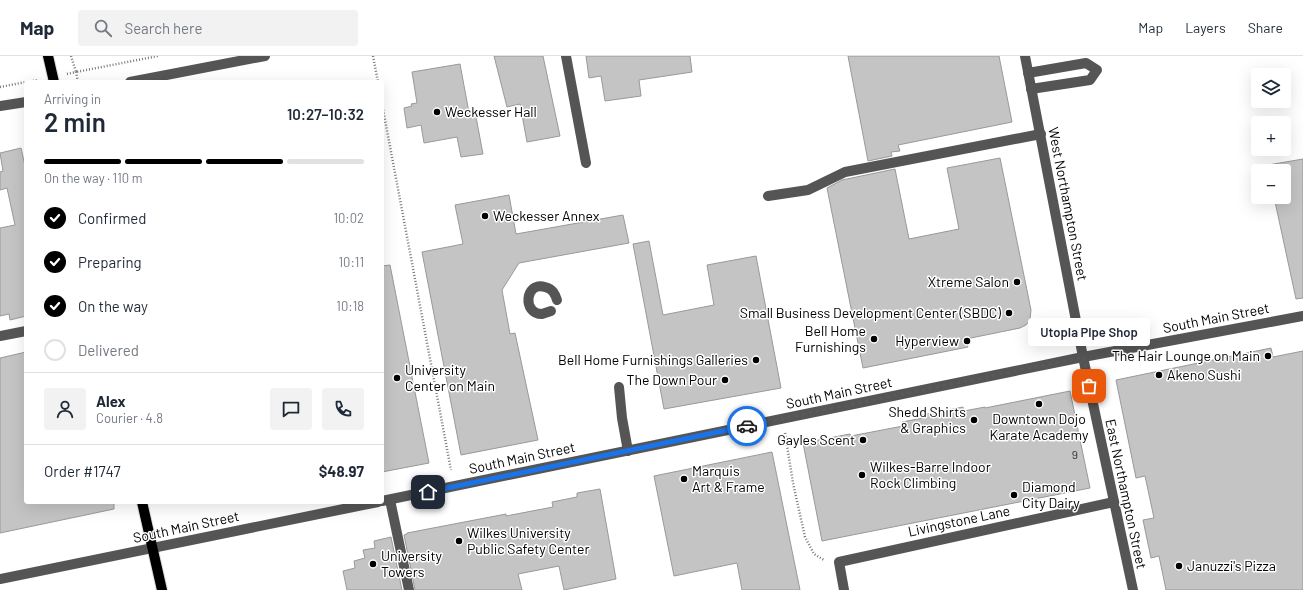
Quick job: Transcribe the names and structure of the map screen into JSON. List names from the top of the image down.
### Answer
{
  "streets": {
    "street": [
      "West Northampton Street",
      "South Main Street",
      "East Northampton Street",
      "Livingstone Lane"
    ]
  },
  "crossings": [
    ["West Northampton Street", "South Main Street"],
    ["West Northampton Street", "East Northampton Street"],
    ["South Main Street", "East Northampton Street"],
    ["East Northampton Street", "Livingstone Lane"]
  ],
  "places": [
    "Weckesser Hall",
    "Weckesser Annex",
    "Xtreme Salon",
    "Small Business Development Center (SBDC)",
    "Bell Home Furnishings",
    "Hyperview",
    "The Hair Lounge on Main",
    "Bell Home Furnishings Galleries",
    "Akeno Sushi",
    "University Center on Main",
    "The Down Pour",
    "Utopia Pipe Shop",
    "Downtown Dojo Karate Academy",
    "Shedd Shirts & Graphics",
    "Gayles Scent",
    "Wilkes-Barre Indoor Rock Climbing",
    "Marquis Art & Frame",
    "Diamond City Dairy",
    "Wilkes University Public Safety Center",
    "University Towers",
    "Januzzi's Pizza"
  ],
  "house_numbers": ["9"],
  "page": {
    "header": "Map",
    "search": "Search here",
    "nav": ["Map", "Layers", "Share"],
    "map_buttons": ["+", "−"],
    "heading": ["2 min", "Arriving in", "10:27–10:32"],
    "panel": [
      "Alex",
      "Courier · 4.8",
      "Order #1747",
      "$48.97"
    ],
    "bar": "On the way · 110 m",
    "list": [
      ["Confirmed", "10:02"],
      ["Preparing", "10:11"],
      ["On the way", "10:18"],
      "Delivered"
    ],
    "bubble": "Utopia Pipe Shop"
  }
}
